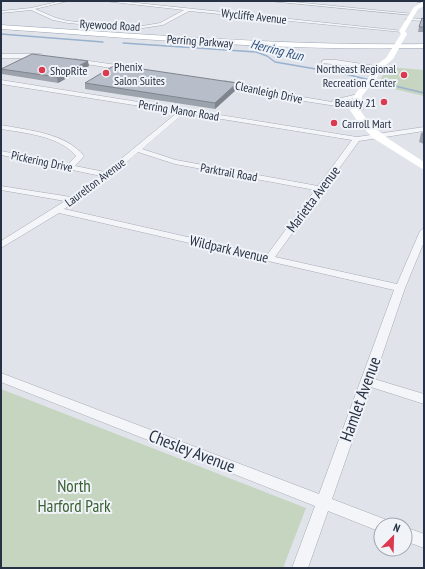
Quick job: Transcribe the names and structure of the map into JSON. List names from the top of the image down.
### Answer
{
  "streets": {
    "main road": ["Perring Parkway"],
    "street": [
      "Wycliffe Avenue",
      "Ryewood Road",
      "Cleanleigh Drive",
      "Perring Manor Road",
      "Pickering Drive",
      "Parktrail Road",
      "Laurelton Avenue",
      "Marietta Avenue",
      "Wildpark Avenue",
      "Hamlet Avenue",
      "Chesley Avenue"
    ]
  },
  "crossings": [
    ["Wycliffe Avenue", "Ryewood Road"],
    ["Perring Manor Road", "Laurelton Avenue"],
    ["Perring Manor Road", "Marietta Avenue"],
    ["Pickering Drive", "Laurelton Avenue"],
    ["Parktrail Road", "Laurelton Avenue"],
    ["Parktrail Road", "Marietta Avenue"],
    ["Laurelton Avenue", "Wildpark Avenue"],
    ["Marietta Avenue", "Wildpark Avenue"],
    ["Wildpark Avenue", "Hamlet Avenue"],
    ["Hamlet Avenue", "Chesley Avenue"]
  ],
  "water": ["Herring Run"],
  "parks": ["North Harford Park"],
  "places": [
    "ShopRite",
    "Phenix Salon Suites",
    "Northeast Regional Recreation Center",
    "Beauty 21",
    "Carroll Mart"
  ],
  "north": "top right"
}
